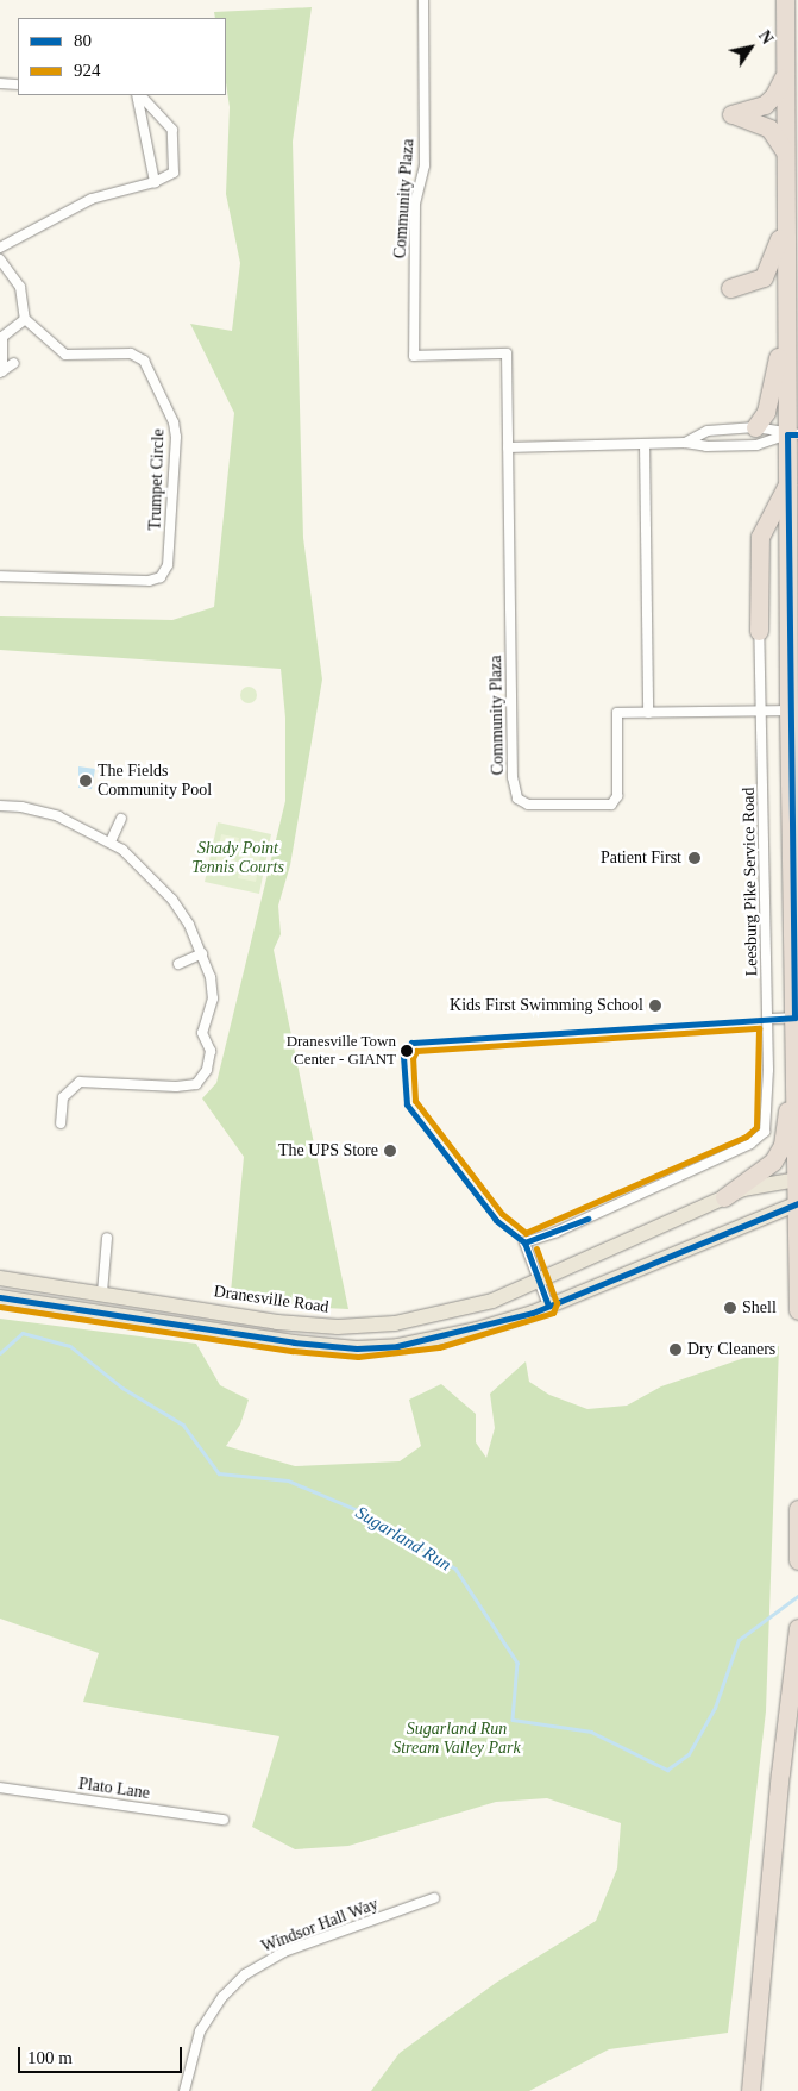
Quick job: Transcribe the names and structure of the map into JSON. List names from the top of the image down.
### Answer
{
  "streets": {
    "main road": ["Dranesville Road"],
    "street": [
      "Community Plaza",
      "Trumpet Circle",
      "Leesburg Pike Service Road",
      "Plato Lane",
      "Windsor Hall Way"
    ]
  },
  "crossings": [
    ["Community Plaza", "Leesburg Pike Service Road"],
    ["Leesburg Pike Service Road", "Dranesville Road"]
  ],
  "water": ["Sugarland Run"],
  "parks": ["Shady Point Tennis Courts", "Sugarland Run Stream Valley Park"],
  "places": [
    "The Fields Community Pool",
    "Patient First",
    "Kids First Swimming School",
    "Dranesville Town Center - GIANT",
    "The UPS Store",
    "Shell",
    "Dry Cleaners"
  ],
  "lines": ["transit line 80", "transit line 924"],
  "legend": ["80", "924"],
  "scale_bar": "100 m",
  "north": "top right"
}
